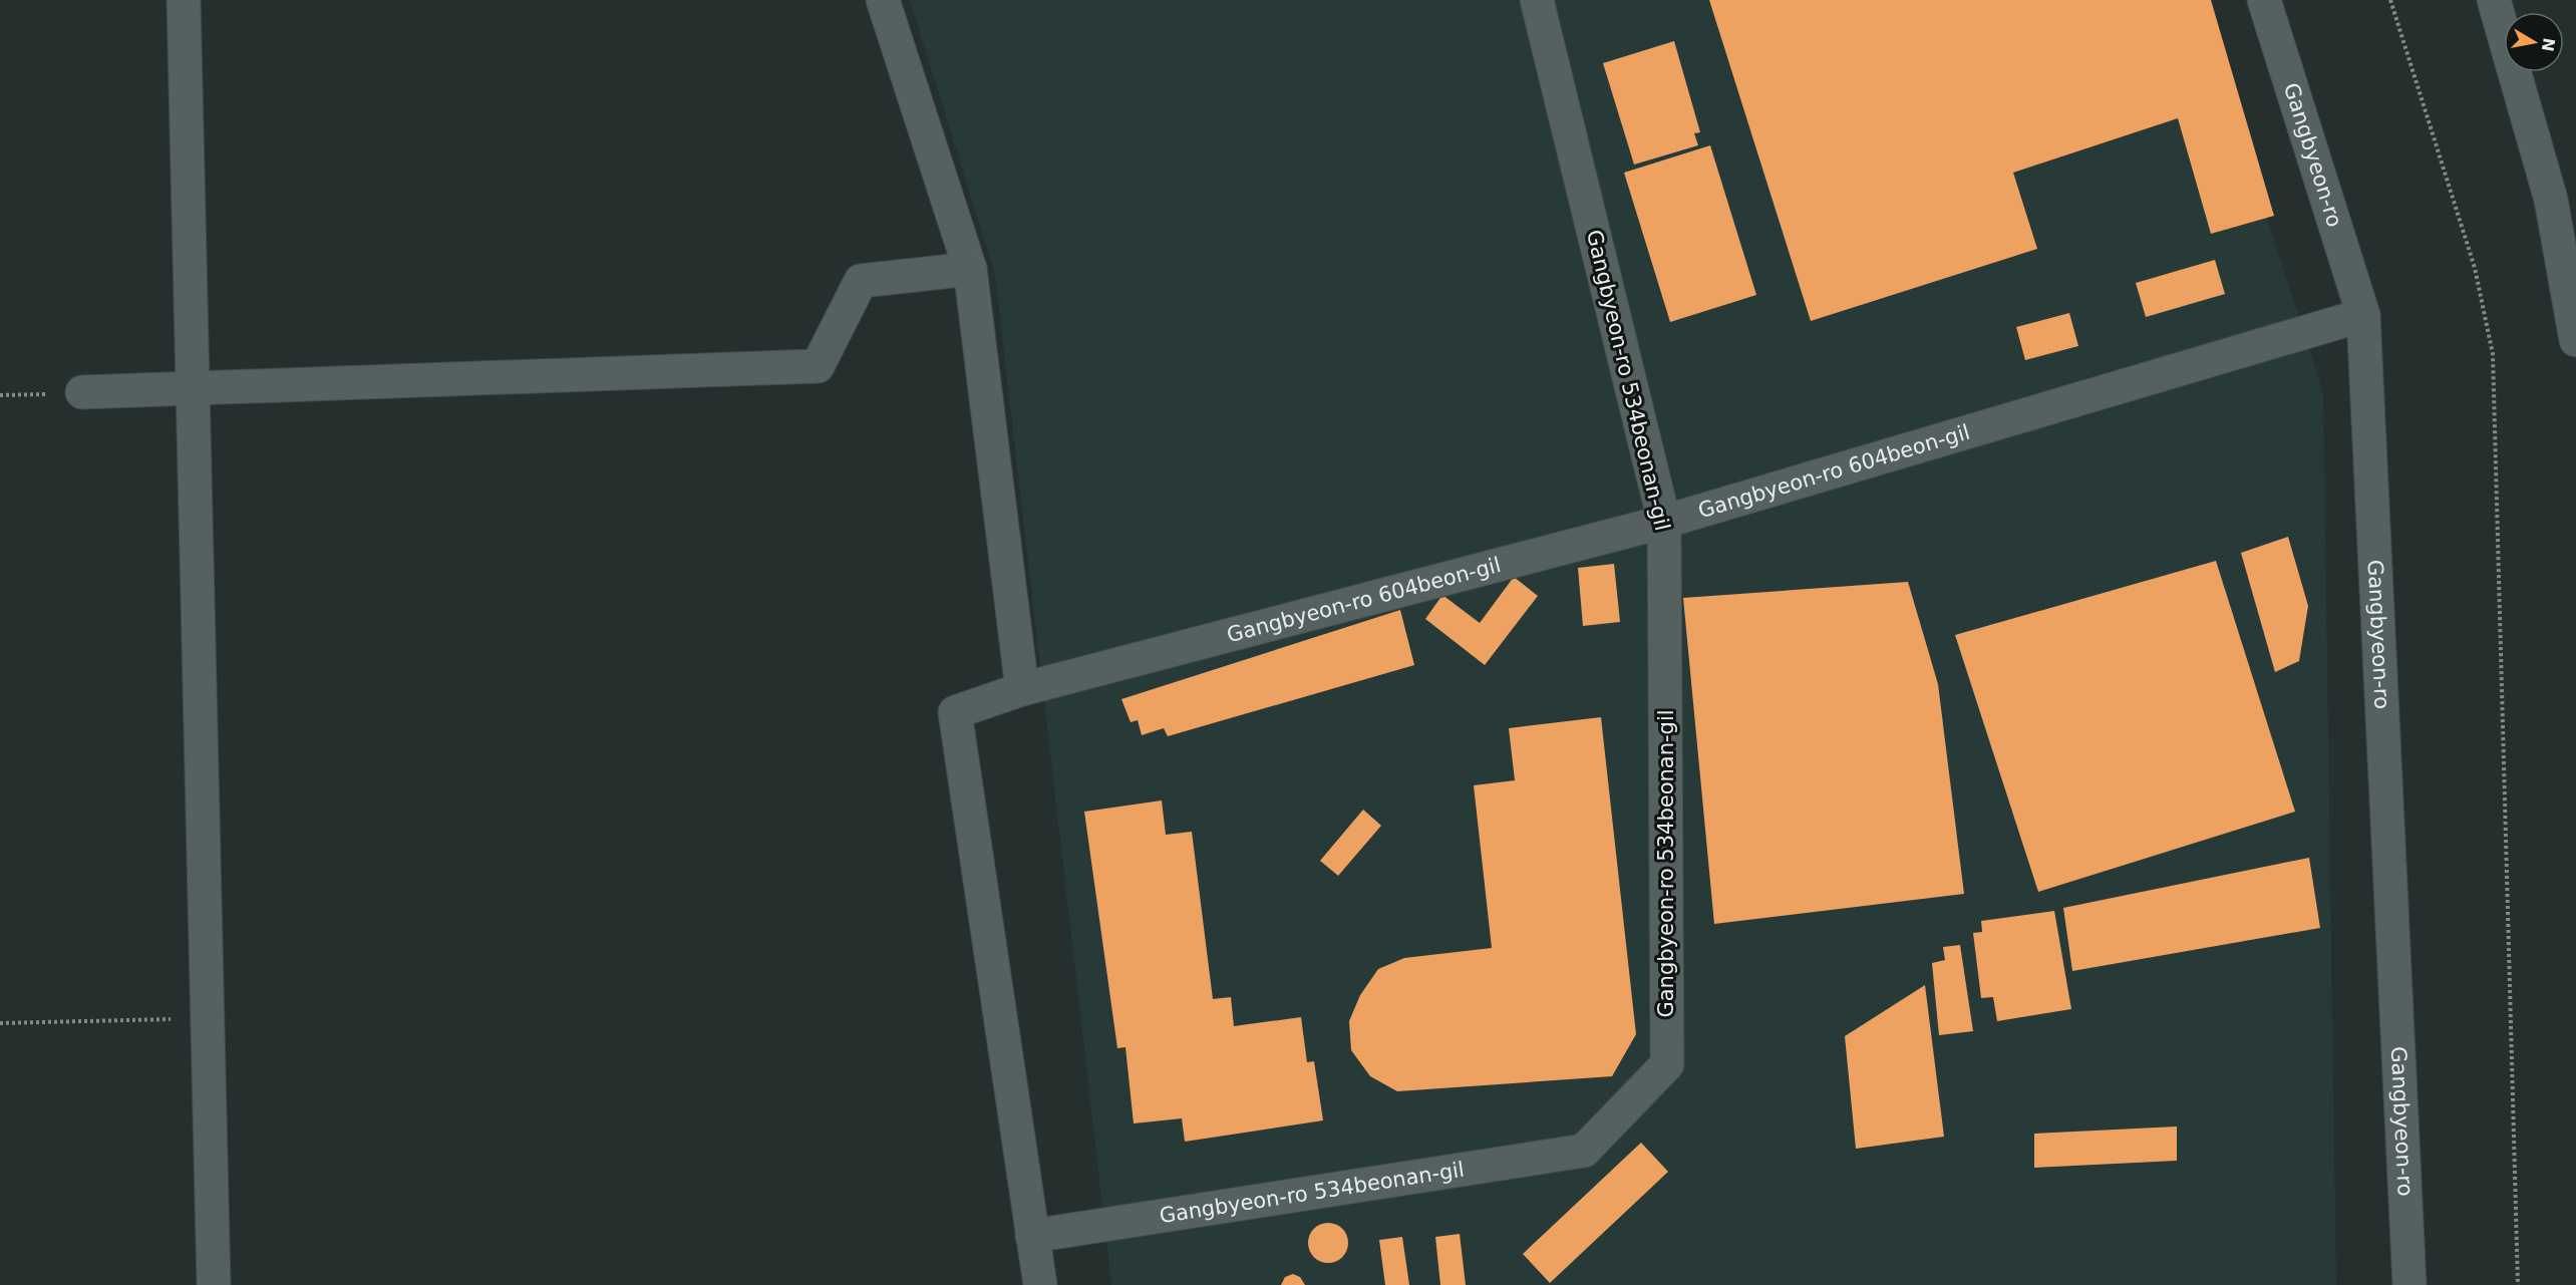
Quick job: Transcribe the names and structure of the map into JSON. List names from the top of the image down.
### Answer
{
  "streets": {
    "street": ["Gangbyeon-ro", "Gangbyeon-ro 534beonan-gil", "Gangbyeon-ro 604beon-gil"]
  },
  "crossings": [
    ["Gangbyeon-ro", "Gangbyeon-ro 604beon-gil"],
    ["Gangbyeon-ro 534beonan-gil", "Gangbyeon-ro 604beon-gil"]
  ],
  "north": "right"
}
